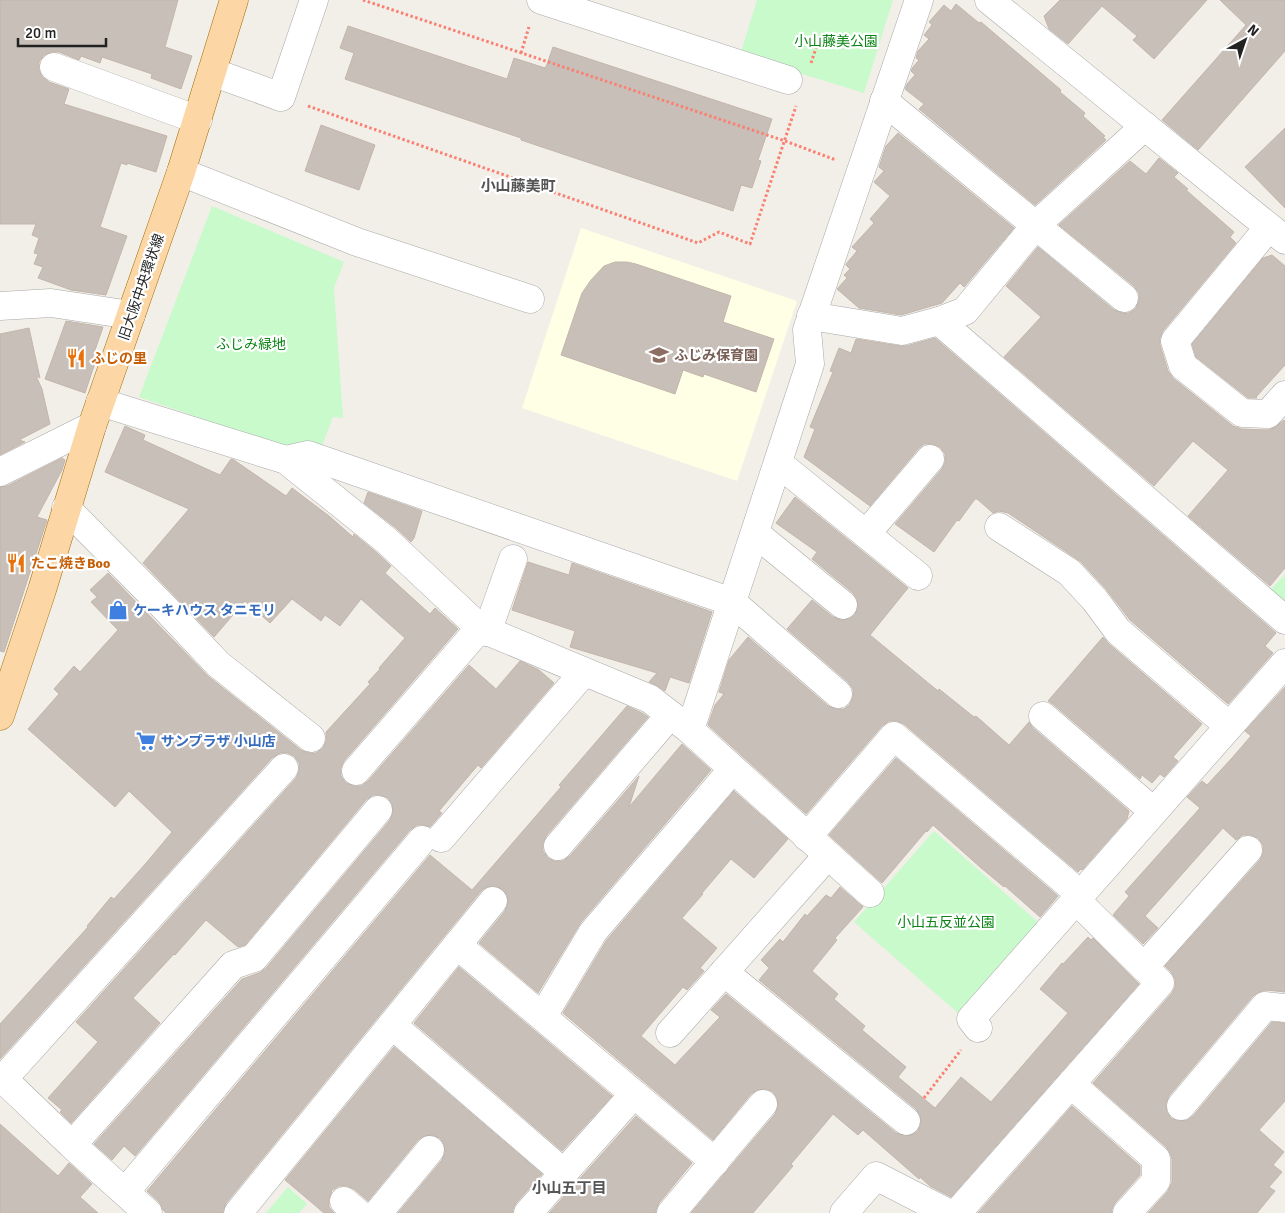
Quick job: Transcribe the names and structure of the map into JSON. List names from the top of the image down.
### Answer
{
  "streets": {
    "main road": ["旧大阪中央環状線"]
  },
  "districts": ["小山藤美町", "小山五丁目"],
  "parks": ["小山藤美公園", "ふじみ緑地", "小山五反並公園"],
  "places": {
    "school or university": ["ふじみ保育園"],
    "restaurant": ["ふじの里", "たこ焼きBoo"],
    "shop": ["ケーキハウス タニモリ"],
    "supermarket": ["サンプラザ 小山店"]
  },
  "scale_bar": "20 m",
  "north": "top right"
}
